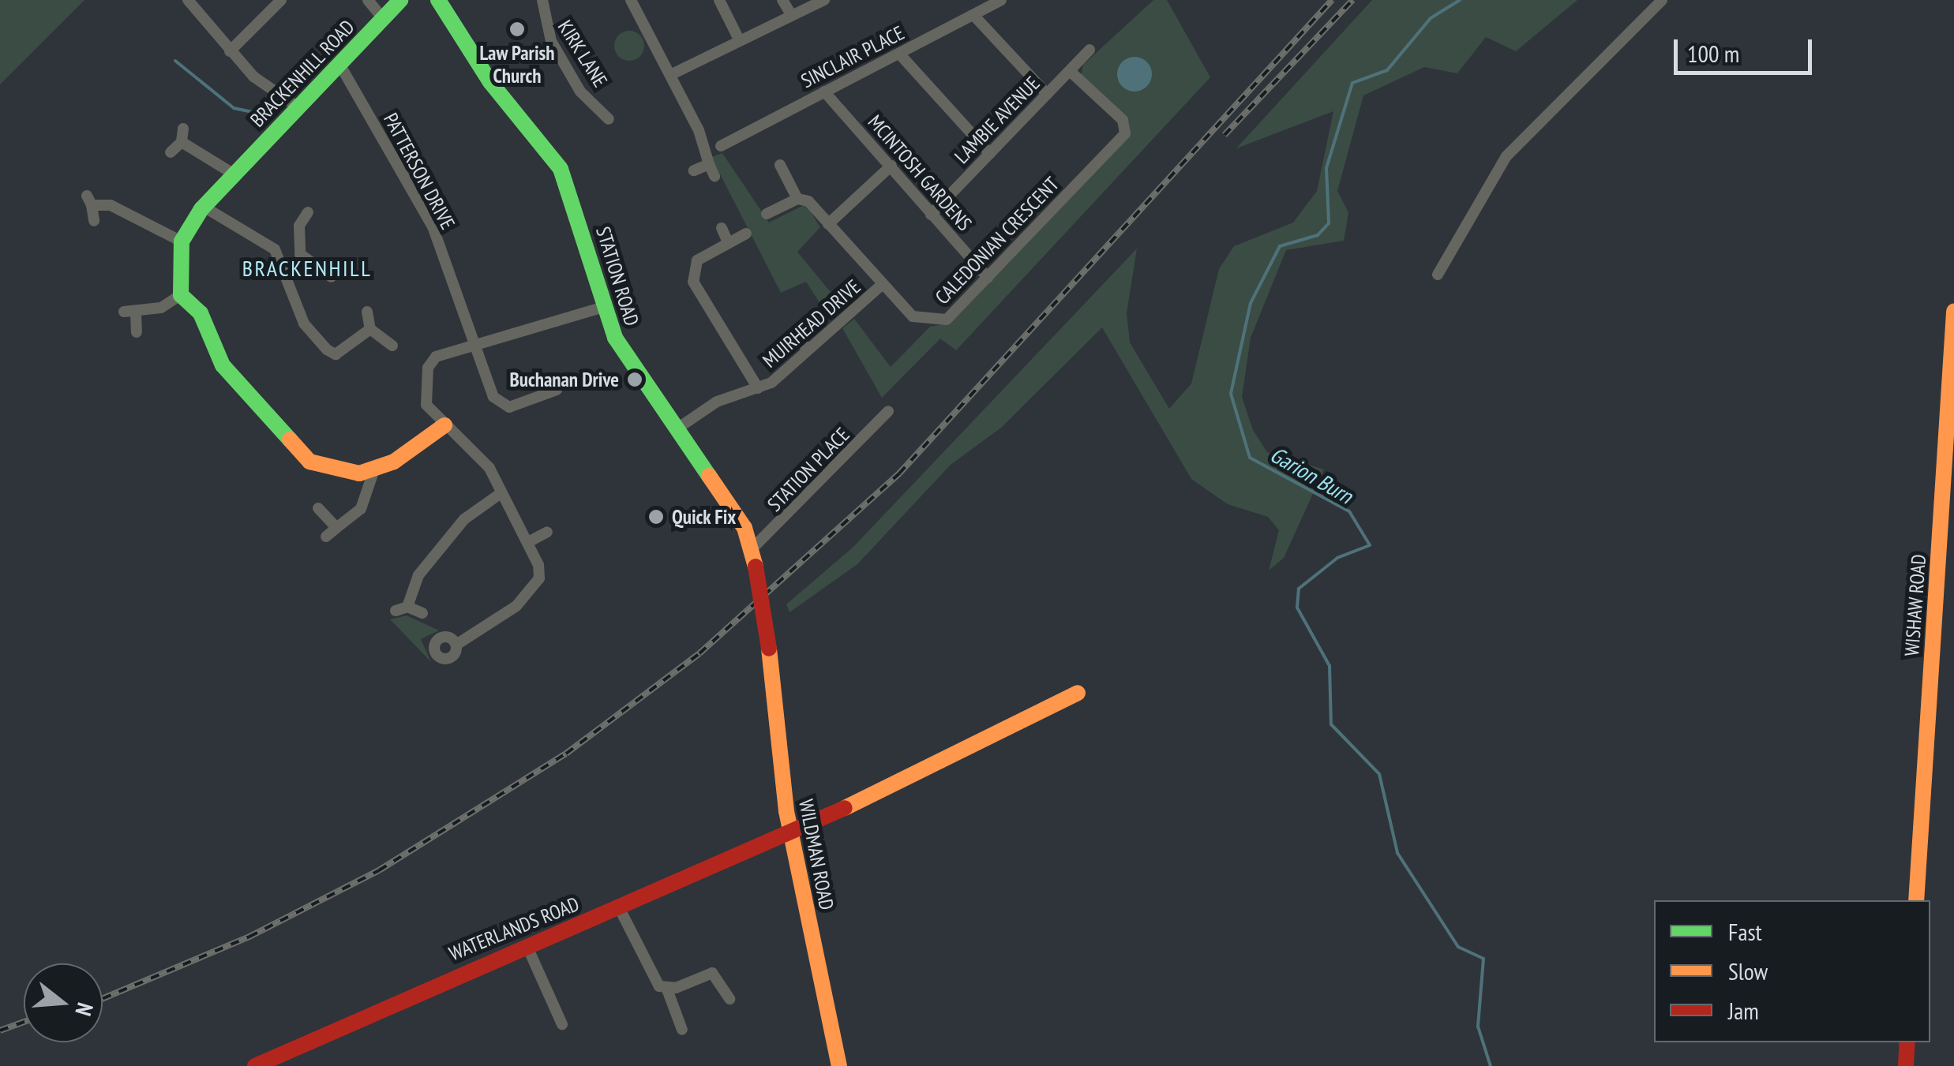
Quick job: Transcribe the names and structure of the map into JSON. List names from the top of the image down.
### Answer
{
  "streets": {
    "main road": [
      "BRACKENHILL ROAD",
      "STATION ROAD",
      "WISHAW ROAD",
      "WILDMAN ROAD",
      "WATERLANDS ROAD"
    ],
    "street": [
      "KIRK LANE",
      "SINCLAIR PLACE",
      "LAMBIE AVENUE",
      "PATTERSON DRIVE",
      "MCINTOSH GARDENS",
      "CALEDONIAN CRESCENT",
      "MUIRHEAD DRIVE",
      "STATION PLACE"
    ]
  },
  "crossings": [
    ["SINCLAIR PLACE", "MCINTOSH GARDENS"],
    ["BRACKENHILL ROAD", "PATTERSON DRIVE"],
    ["LAMBIE AVENUE", "MCINTOSH GARDENS"],
    ["LAMBIE AVENUE", "CALEDONIAN CRESCENT"],
    ["MCINTOSH GARDENS", "CALEDONIAN CRESCENT"],
    ["CALEDONIAN CRESCENT", "MUIRHEAD DRIVE"],
    ["STATION ROAD", "MUIRHEAD DRIVE"],
    ["STATION ROAD", "STATION PLACE"],
    ["STATION ROAD", "WILDMAN ROAD"],
    ["WILDMAN ROAD", "WATERLANDS ROAD"]
  ],
  "districts": ["BRACKENHILL"],
  "water": ["Garion Burn"],
  "places": ["Law Parish Church", "Buchanan Drive", "Quick Fix"],
  "legend": ["Fast", "Slow", "Jam"],
  "scale_bar": "100 m",
  "north": "right"
}
